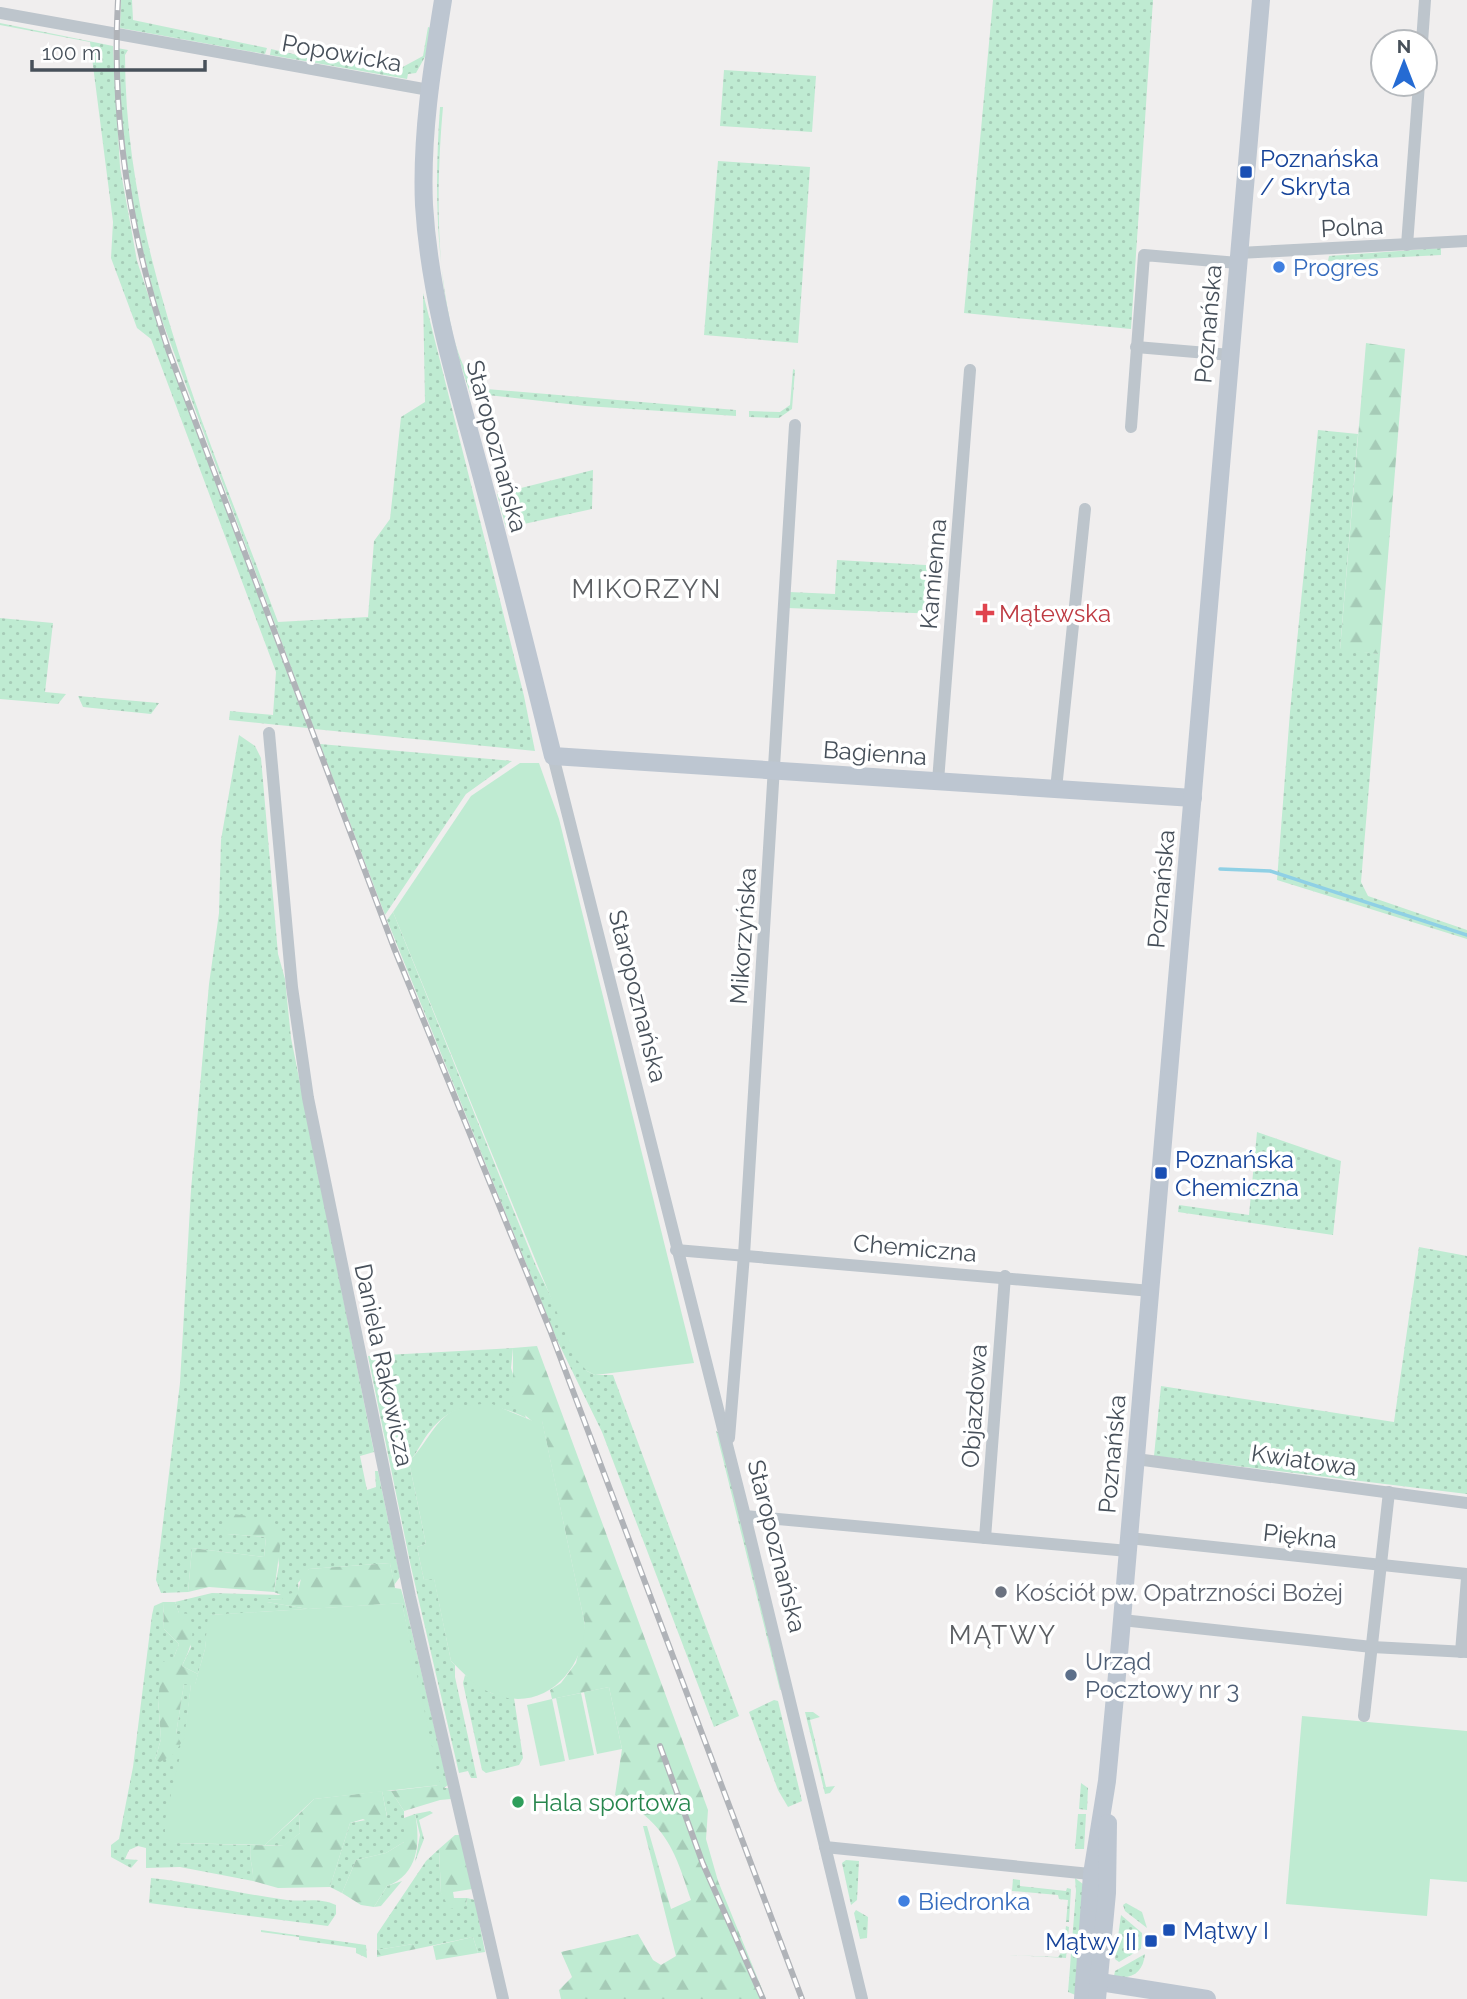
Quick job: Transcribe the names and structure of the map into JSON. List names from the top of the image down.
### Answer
{
  "streets": {
    "main road": ["Poznańska", "Staropoznańska", "Bagienna"],
    "street": [
      "Popowicka",
      "Polna",
      "Kamienna",
      "Mikorzyńska",
      "Chemiczna",
      "Daniela Rakowicza",
      "Objazdowa",
      "Kwiatowa",
      "Piękna"
    ]
  },
  "crossings": [
    ["Popowicka", "Staropoznańska"],
    ["Polna", "Poznańska"],
    ["Poznańska", "Bagienna"],
    ["Poznańska", "Chemiczna"],
    ["Poznańska", "Kwiatowa"],
    ["Poznańska", "Piękna"],
    ["Staropoznańska", "Bagienna"],
    ["Staropoznańska", "Mikorzyńska"],
    ["Staropoznańska", "Chemiczna"],
    ["Kamienna", "Bagienna"],
    ["Bagienna", "Mikorzyńska"],
    ["Mikorzyńska", "Chemiczna"],
    ["Chemiczna", "Objazdowa"]
  ],
  "districts": ["MIKORZYN", "MĄTWY"],
  "places": {
    "transit": [
      "Poznańska / Skryta",
      "Poznańska Chemiczna",
      "Mątwy I",
      "Mątwy II"
    ],
    "other": [
      "Progres",
      "Kościół pw. Opatrzności Bożej",
      "Urząd Pocztowy nr 3",
      "Hala sportowa",
      "Biedronka"
    ],
    "health": ["Mątewska"]
  },
  "scale_bar": "100 m",
  "north": "top"
}
